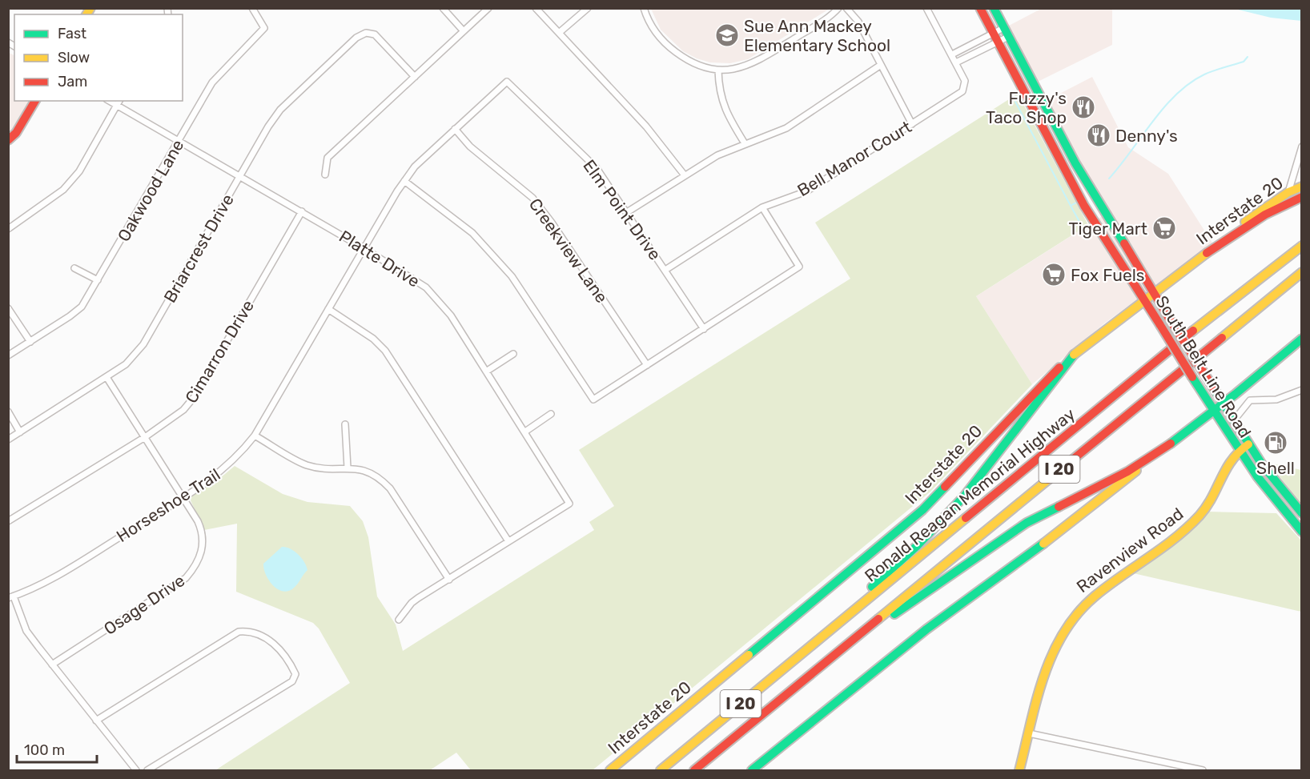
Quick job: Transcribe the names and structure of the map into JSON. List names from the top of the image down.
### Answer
{
  "streets": {
    "main road": [
      "Interstate 20",
      "South Belt Line Road",
      "I 20",
      "Ronald Reagan Memorial Highway",
      "Ravenview Road"
    ],
    "street": [
      "Bell Manor Court",
      "Oakwood Lane",
      "Elm Point Drive",
      "Briarcrest Drive",
      "Creekview Lane",
      "Platte Drive",
      "Cimarron Drive",
      "Horseshoe Trail",
      "Osage Drive"
    ]
  },
  "crossings": [
    ["Bell Manor Court", "Elm Point Drive"],
    ["Oakwood Lane", "Platte Drive"],
    ["Elm Point Drive", "Horseshoe Trail"],
    ["Interstate 20", "South Belt Line Road"],
    ["Briarcrest Drive", "Platte Drive"],
    ["Briarcrest Drive", "Osage Drive"],
    ["Creekview Lane", "Horseshoe Trail"],
    ["Platte Drive", "Cimarron Drive"],
    ["Platte Drive", "Horseshoe Trail"],
    ["Cimarron Drive", "Osage Drive"],
    ["South Belt Line Road", "Ravenview Road"],
    ["Horseshoe Trail", "Osage Drive"]
  ],
  "places": {
    "school or university": ["Sue Ann Mackey Elementary School"],
    "restaurant": ["Fuzzy's Taco Shop", "Denny's"],
    "supermarket": ["Tiger Mart", "Fox Fuels"],
    "fuel station": ["Shell"]
  },
  "legend": ["Fast", "Slow", "Jam"],
  "scale_bar": "100 m"
}
